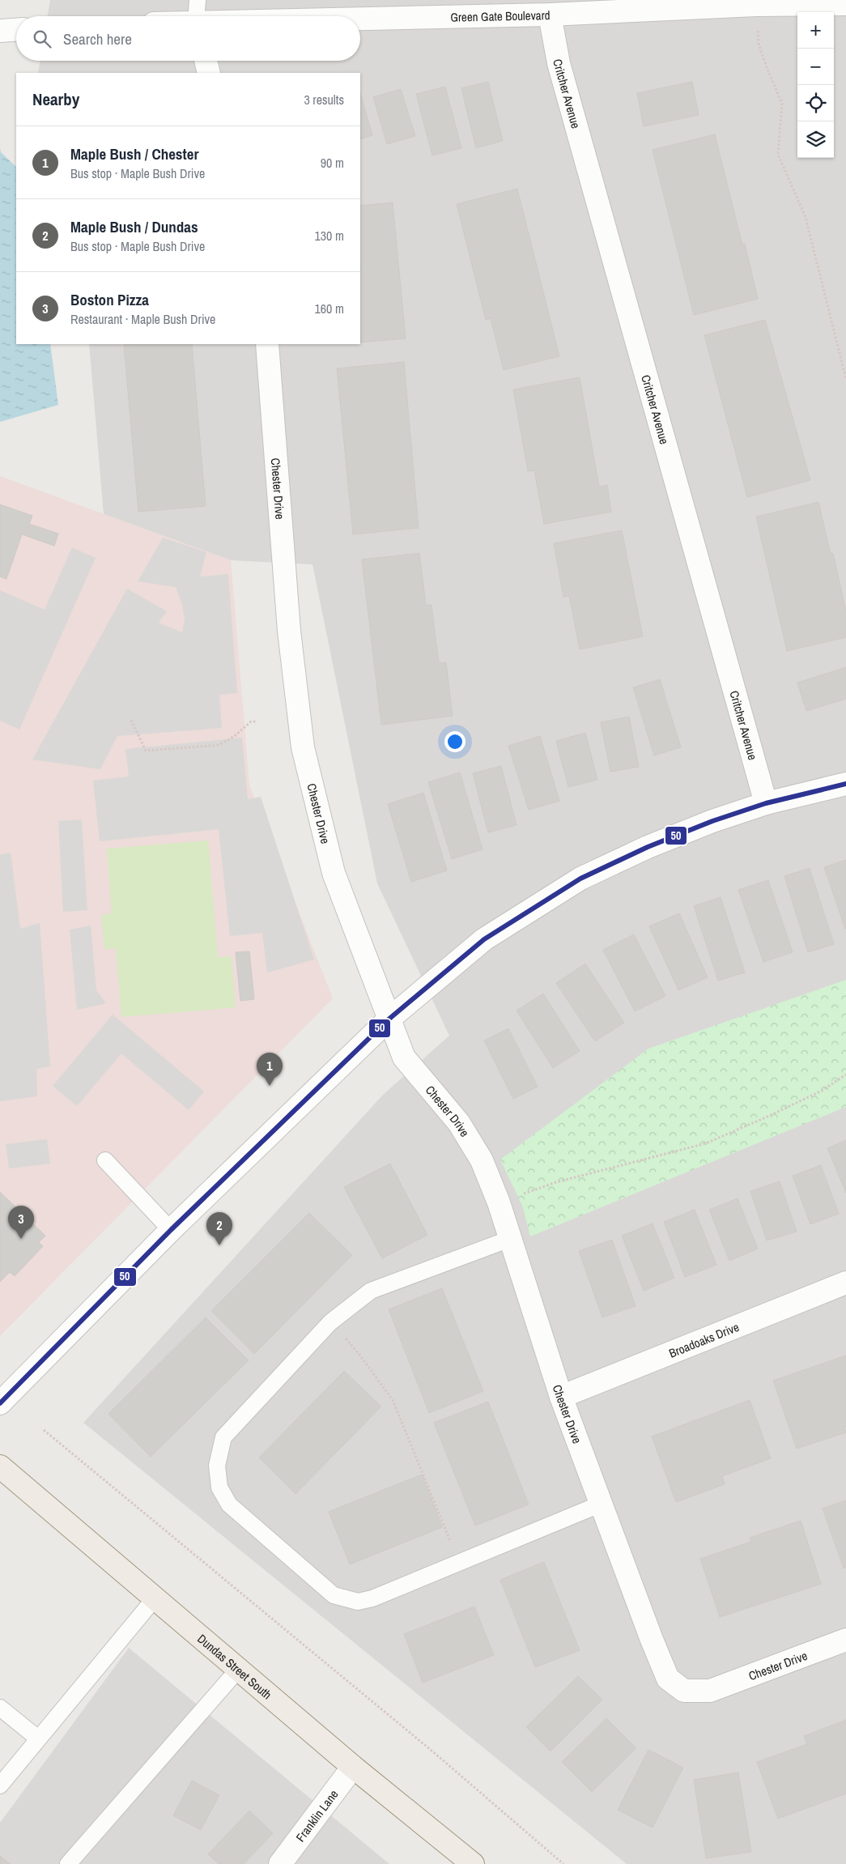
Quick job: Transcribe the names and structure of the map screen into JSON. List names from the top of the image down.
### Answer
{
  "streets": {
    "main road": ["Dundas Street South"],
    "street": [
      "Green Gate Boulevard",
      "Critcher Avenue",
      "Chester Drive",
      "Broadoaks Drive",
      "Franklin Lane"
    ]
  },
  "crossings": [
    ["Green Gate Boulevard", "Critcher Avenue"],
    ["Chester Drive", "Broadoaks Drive"],
    ["Dundas Street South", "Franklin Lane"]
  ],
  "lines": ["transit line 50"],
  "page": {
    "map_buttons": ["+", "−"],
    "search": "Search here",
    "heading": ["Nearby", "3 results"],
    "list": [
      {
        "mark": "1",
        "name": "Maple Bush / Chester",
        "note": "Bus stop · Maple Bush Drive",
        "value": "90 m"
      },
      {
        "mark": "2",
        "name": "Maple Bush / Dundas",
        "note": "Bus stop · Maple Bush Drive",
        "value": "130 m"
      },
      {
        "mark": "3",
        "name": "Boston Pizza",
        "note": "Restaurant · Maple Bush Drive",
        "value": "160 m"
      }
    ],
    "pins": ["1", "3", "2"]
  }
}
